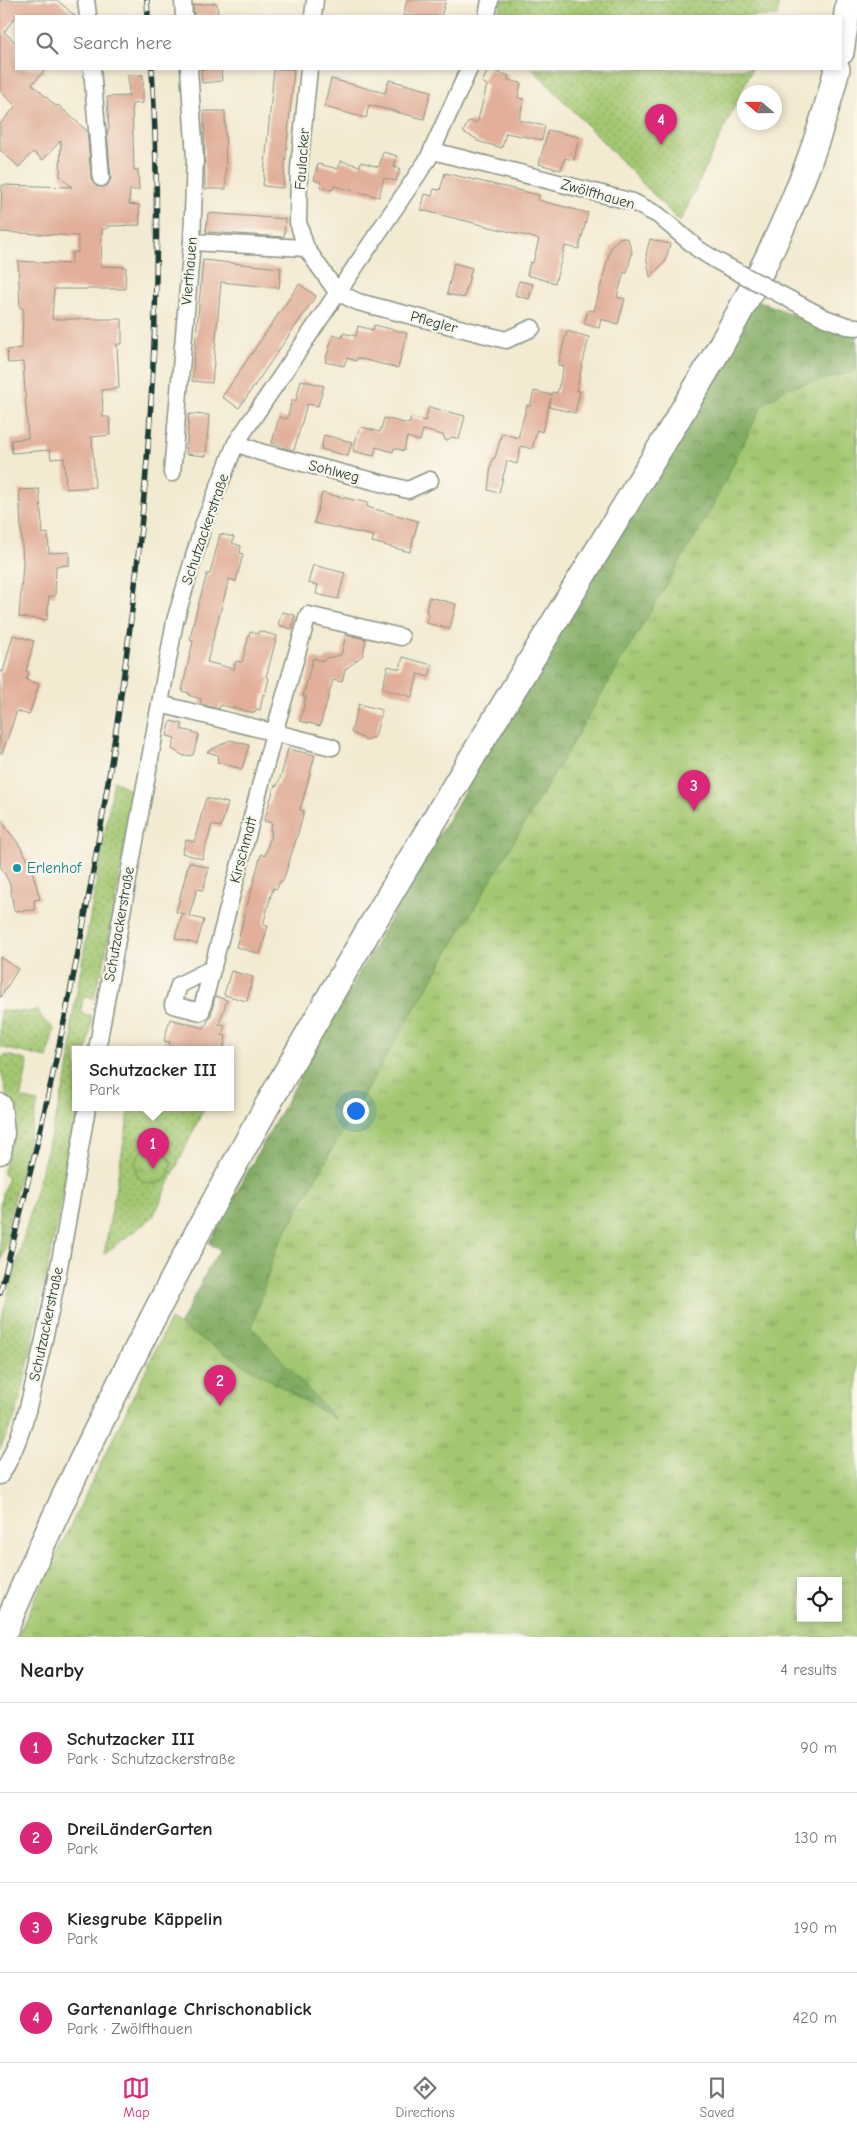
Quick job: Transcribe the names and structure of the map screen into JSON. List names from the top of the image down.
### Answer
{
  "streets": {
    "street": [
      "Faulacker",
      "Zwölfthauen",
      "Vierthauen",
      "Pflegler",
      "Sohlweg",
      "Schutzackerstraße",
      "Kirschmatt"
    ]
  },
  "crossings": [
    ["Faulacker", "Pflegler"],
    ["Faulacker", "Schutzackerstraße"],
    ["Zwölfthauen", "Schutzackerstraße"],
    ["Pflegler", "Schutzackerstraße"],
    ["Sohlweg", "Schutzackerstraße"]
  ],
  "places": ["Erlenhof"],
  "north": "left",
  "page": {
    "search": "Search here",
    "pins": [
      "4",
      "3",
      "1",
      "2"
    ],
    "popup": ["Schutzacker III", "Park"],
    "heading": ["Nearby", "4 results"],
    "list": [
      {
        "mark": "1",
        "name": "Schutzacker III",
        "note": "Park · Schutzackerstraße",
        "value": "90 m"
      },
      {
        "mark": "2",
        "name": "DreiLänderGarten",
        "note": "Park",
        "value": "130 m"
      },
      {
        "mark": "3",
        "name": "Kiesgrube Käppelin",
        "note": "Park",
        "value": "190 m"
      },
      {
        "mark": "4",
        "name": "Gartenanlage Chrischonablick",
        "note": "Park · Zwölfthauen",
        "value": "420 m"
      }
    ],
    "nav": ["Map", "Directions", "Saved"]
  }
}
